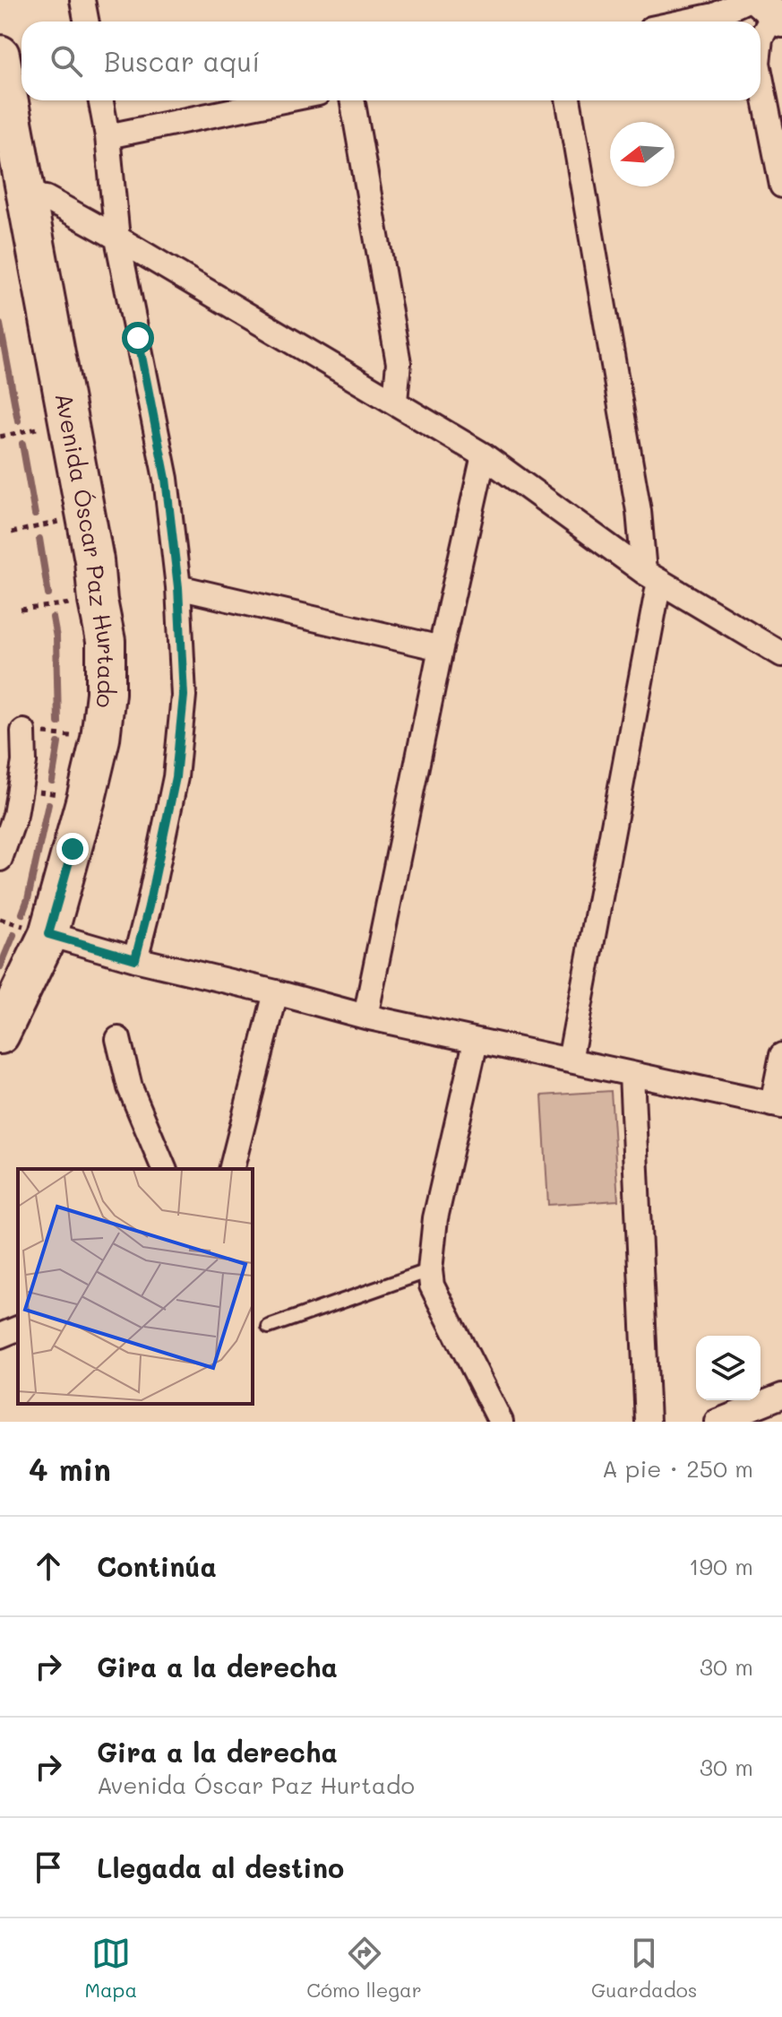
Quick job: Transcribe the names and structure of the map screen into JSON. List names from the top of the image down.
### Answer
{
  "streets": {
    "main road": ["Avenida Óscar Paz Hurtado"]
  },
  "north": "left",
  "page": {
    "search": "Buscar aquí",
    "heading": ["4 min", "A pie · 250 m"],
    "list": [
      ["Continúa", "190 m"],
      ["Gira a la derecha", "30 m"],
      ["Gira a la derecha", "Avenida Óscar Paz Hurtado", "30 m"],
      "Llegada al destino"
    ],
    "nav": ["Mapa", "Cómo llegar", "Guardados"]
  }
}
